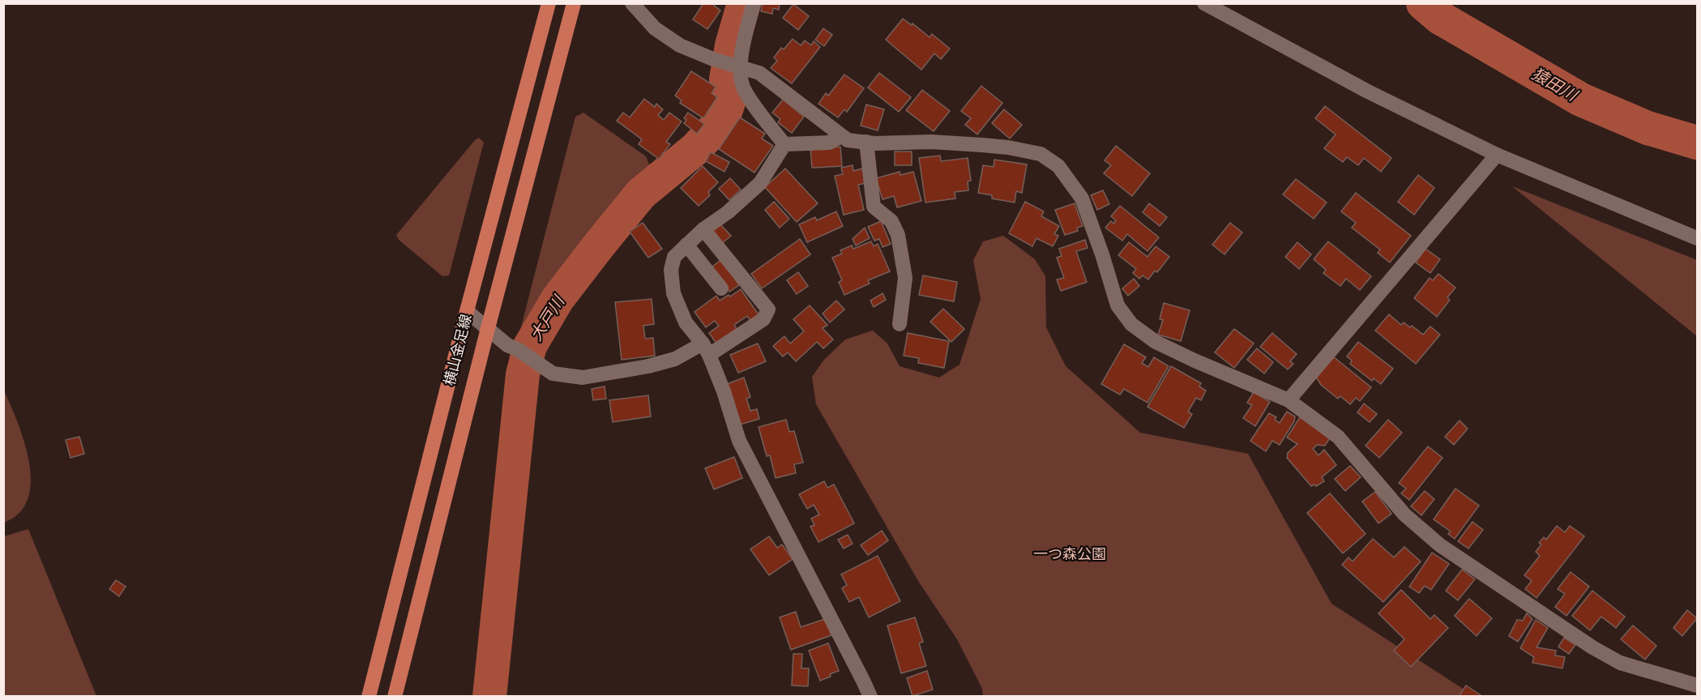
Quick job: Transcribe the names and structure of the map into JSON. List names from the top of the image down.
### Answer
{
  "streets": {
    "main road": ["横山金足線"]
  },
  "water": ["猿田川", "大戸川"],
  "parks": ["一つ森公園"]
}
